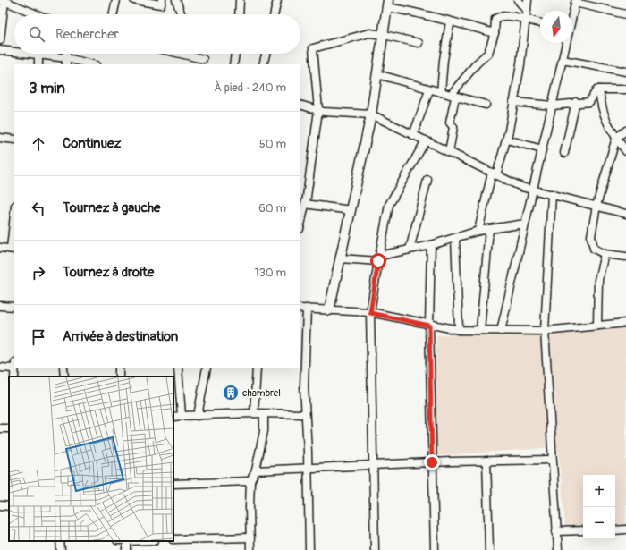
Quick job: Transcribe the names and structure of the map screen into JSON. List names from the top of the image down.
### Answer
{
  "places": {
    "building": ["chambrel"]
  },
  "north": "bottom",
  "page": {
    "search": "Rechercher",
    "heading": ["3 min", "À pied · 240 m"],
    "list": [
      ["Continuez", "50 m"],
      ["Tournez à gauche", "60 m"],
      ["Tournez à droite", "130 m"],
      "Arrivée à destination"
    ],
    "map_buttons": ["+", "−"]
  }
}
